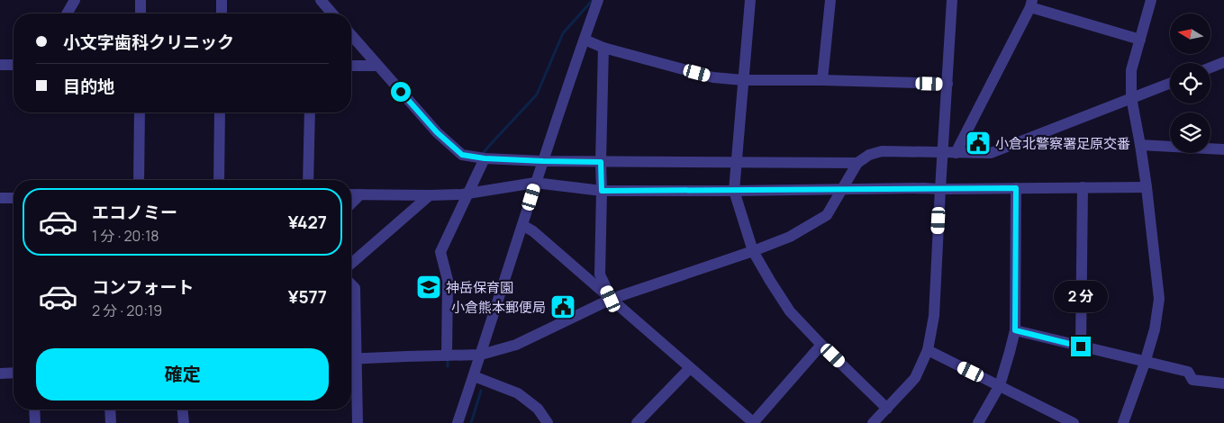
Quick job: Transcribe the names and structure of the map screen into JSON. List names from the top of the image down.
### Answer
{
  "places": {
    "public building": ["小倉北警察署足原交番", "小倉熊本郵便局"],
    "school or university": ["神岳保育園"]
  },
  "north": "left",
  "page": {
    "banner": ["小文字歯科クリニック", "目的地"],
    "list": [
      {
        "name": "エコノミー",
        "note": "1 分 · 20:18",
        "value": "¥427"
      },
      {
        "name": "コンフォート",
        "note": "2 分 · 20:19",
        "value": "¥577"
      }
    ],
    "bubble": "2 分",
    "buttons": "確定"
  }
}
